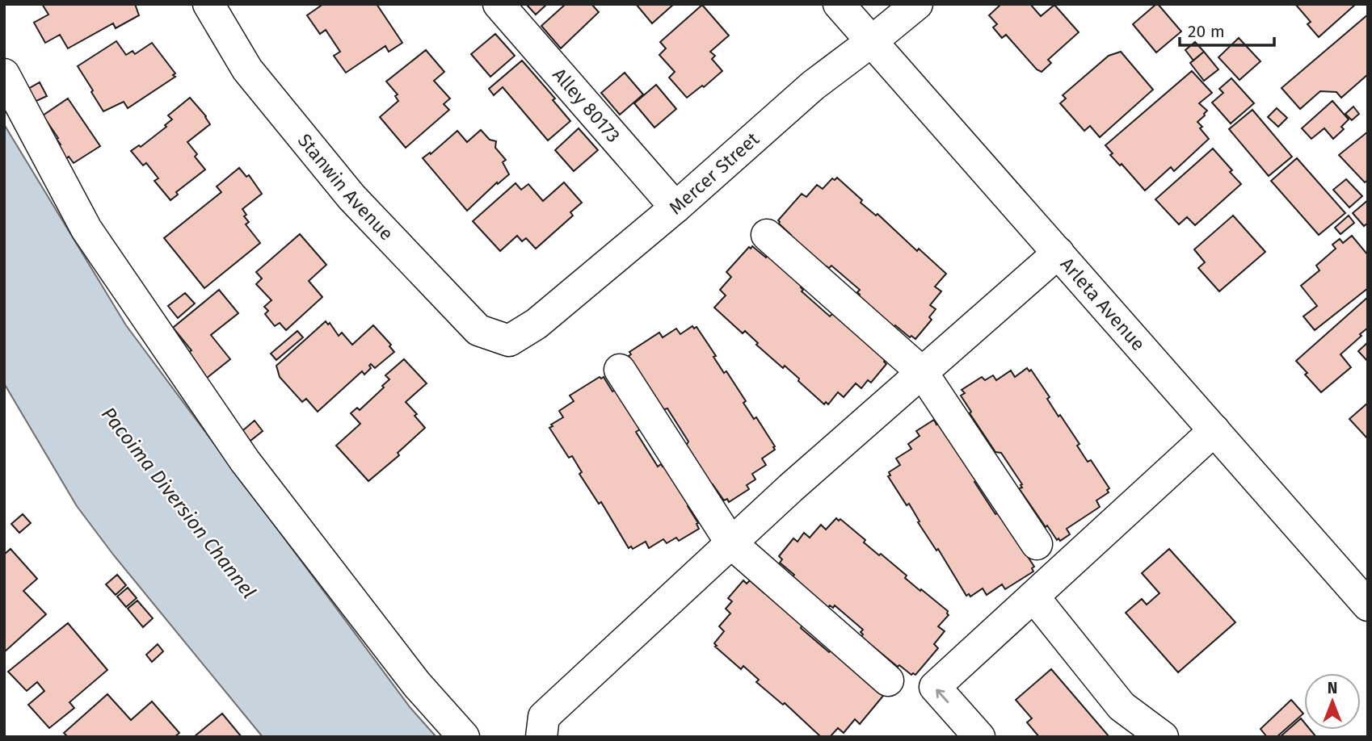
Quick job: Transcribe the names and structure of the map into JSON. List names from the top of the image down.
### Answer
{
  "streets": {
    "street": [
      "Alley 80173",
      "Mercer Street",
      "Stanwin Avenue",
      "Arleta Avenue"
    ]
  },
  "crossings": [
    ["Alley 80173", "Mercer Street"],
    ["Mercer Street", "Stanwin Avenue"],
    ["Mercer Street", "Arleta Avenue"]
  ],
  "water": ["Pacoima Diversion Channel"],
  "scale_bar": "20 m",
  "north": "top"
}
